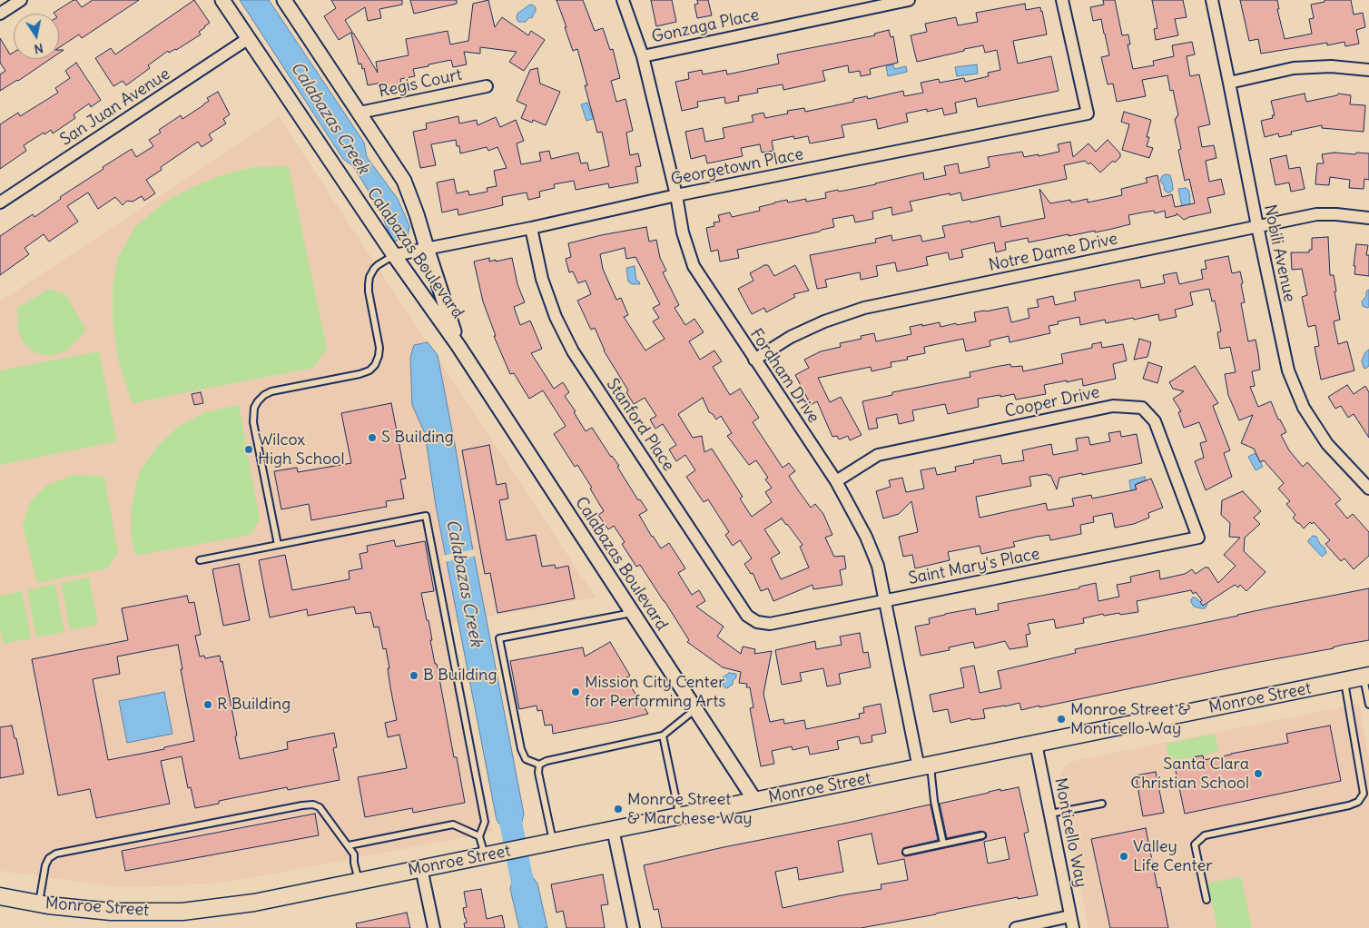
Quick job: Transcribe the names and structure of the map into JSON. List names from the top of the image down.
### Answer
{
  "streets": {
    "main road": ["Monroe Street"],
    "street": [
      "Gonzaga Place",
      "Regis Court",
      "San Juan Avenue",
      "Georgetown Place",
      "Notre Dame Drive",
      "Calabazas Boulevard",
      "Nobili Avenue",
      "Fordham Drive",
      "Cooper Drive",
      "Stanford Place",
      "Saint Mary's Place",
      "Monticello Way"
    ]
  },
  "crossings": [
    ["Gonzaga Place", "Fordham Drive"],
    ["Regis Court", "Calabazas Boulevard"],
    ["San Juan Avenue", "Calabazas Boulevard"],
    ["Georgetown Place", "Calabazas Boulevard"],
    ["Georgetown Place", "Fordham Drive"],
    ["Georgetown Place", "Stanford Place"],
    ["Notre Dame Drive", "Nobili Avenue"],
    ["Notre Dame Drive", "Fordham Drive"],
    ["Calabazas Boulevard", "Monroe Street"],
    ["Fordham Drive", "Cooper Drive"],
    ["Fordham Drive", "Saint Mary's Place"],
    ["Fordham Drive", "Monroe Street"],
    ["Cooper Drive", "Saint Mary's Place"],
    ["Stanford Place", "Saint Mary's Place"],
    ["Monroe Street", "Monticello Way"]
  ],
  "water": ["Calabazas Creek"],
  "places": [
    "S Building",
    "Wilcox High School",
    "B Building",
    "Mission City Center for Performing Arts",
    "R Building",
    "Monroe Street & Monticello Way",
    "Santa Clara Christian School",
    "Monroe Street & Marchese Way",
    "Valley Life Center"
  ],
  "north": "bottom"
}
